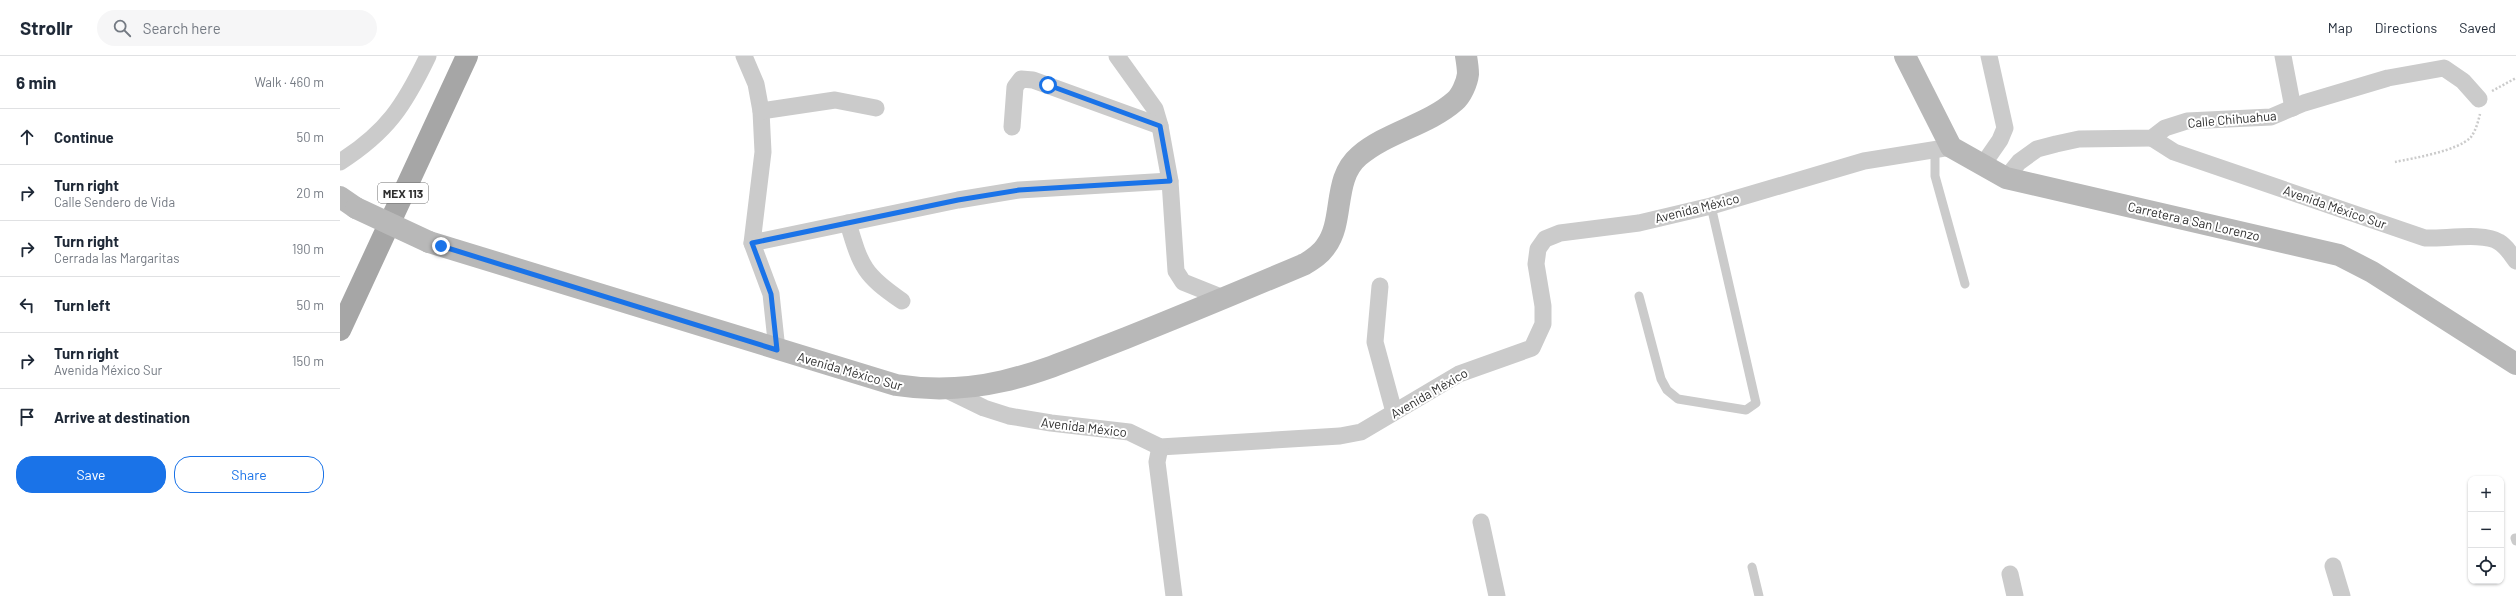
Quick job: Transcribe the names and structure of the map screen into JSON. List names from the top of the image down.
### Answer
{
  "streets": {
    "main road": ["MEX 113"],
    "street": [
      "Calle Chihuahua",
      "Avenida México Sur",
      "Avenida México",
      "Carretera a San Lorenzo"
    ]
  },
  "crossings": [
    ["Calle Chihuahua", "Avenida México Sur"],
    ["Avenida México Sur", "Avenida México"],
    ["Avenida México", "Carretera a San Lorenzo"]
  ],
  "page": {
    "header": "Strollr",
    "search": "Search here",
    "nav": ["Map", "Directions", "Saved"],
    "heading": ["6 min", "Walk · 460 m"],
    "list": [
      ["Continue", "50 m"],
      ["Turn right", "Calle Sendero de Vida", "20 m"],
      ["Turn right", "Cerrada las Margaritas", "190 m"],
      ["Turn left", "50 m"],
      ["Turn right", "Avenida México Sur", "150 m"],
      "Arrive at destination"
    ],
    "buttons": ["Save", "Share"],
    "map_buttons": ["+", "−"]
  }
}
